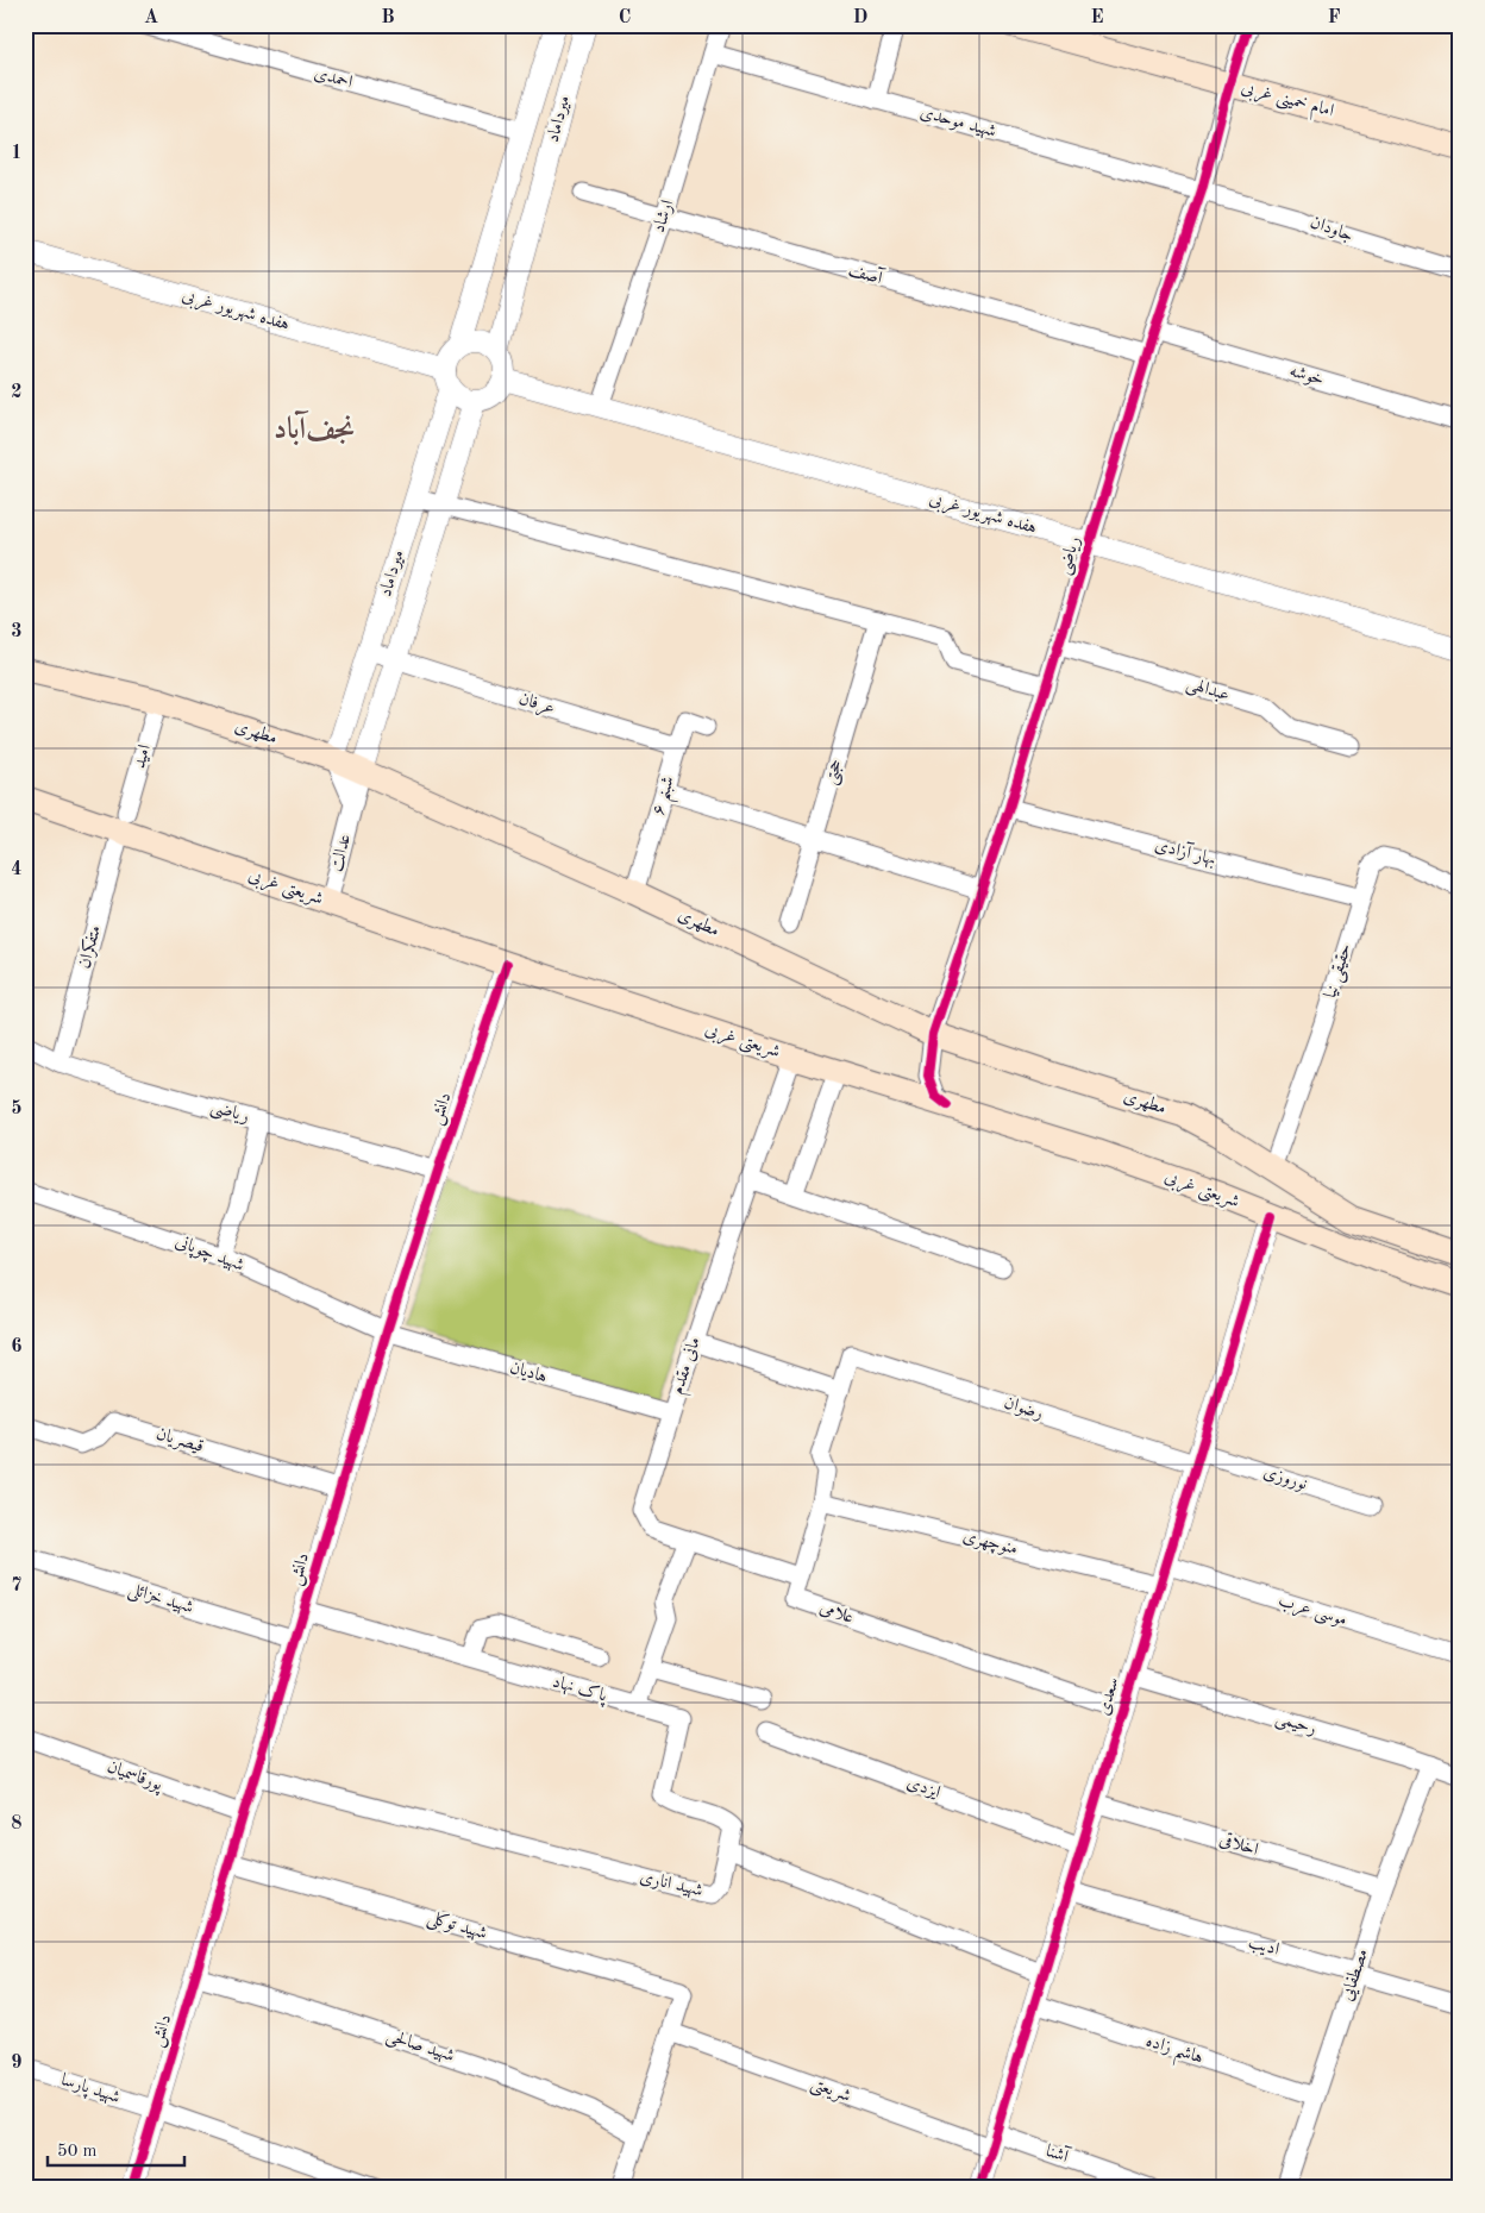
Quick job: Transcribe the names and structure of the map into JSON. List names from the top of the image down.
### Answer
{
  "streets": {
    "main road": ["امام خمینی غربی", "مطهری", "شریعتی غربی"],
    "street": [
      "احمدی",
      "میرداماد",
      "شهید موحدی",
      "ارشاد",
      "جاودان",
      "آصف",
      "هفده شهریور غربی",
      "خوشه",
      "ریاضی",
      "عبدالهی",
      "عرفان",
      "امید",
      "حجتی",
      "شبنم ۶",
      "عدالت",
      "بهار آزادی",
      "متفکران",
      "حقیقی نیا",
      "دانش",
      "شهید چوپانی",
      "مانی مقدم",
      "هادیان",
      "رضوان",
      "قیصریان",
      "نوروزی",
      "منوچهری",
      "شهید خزائلی",
      "موسی عرب",
      "علامی",
      "پاک نهاد",
      "سعدی",
      "رحیمی",
      "پورقاسمیان",
      "ایزدی",
      "اخلاقی",
      "شهید اناری",
      "شهید توکلی",
      "ادیب",
      "مصطفایی",
      "شهید صالحی",
      "هاشم زاده",
      "شهید پارسا",
      "شریعتی",
      "آشنا"
    ]
  },
  "crossings": [
    ["احمدی", "میرداماد"],
    ["امام خمینی غربی", "ریاضی"],
    ["میرداماد", "هفده شهریور غربی"],
    ["میرداماد", "عرفان"],
    ["میرداماد", "مطهری"],
    ["میرداماد", "عدالت"],
    ["شهید موحدی", "ارشاد"],
    ["شهید موحدی", "جاودان"],
    ["شهید موحدی", "ریاضی"],
    ["ارشاد", "آصف"],
    ["ارشاد", "هفده شهریور غربی"],
    ["جاودان", "ریاضی"],
    ["آصف", "ریاضی"],
    ["هفده شهریور غربی", "ریاضی"],
    ["خوشه", "ریاضی"],
    ["ریاضی", "عبدالهی"],
    ["ریاضی", "مطهری"],
    ["ریاضی", "بهار آزادی"],
    ["ریاضی", "شریعتی غربی"],
    ["ریاضی", "متفکران"],
    ["ریاضی", "دانش"],
    ["عرفان", "شبنم ۶"],
    ["مطهری", "امید"],
    ["مطهری", "شبنم ۶"],
    ["مطهری", "عدالت"],
    ["مطهری", "حقیقی نیا"],
    ["امید", "شریعتی غربی"],
    ["امید", "متفکران"],
    ["عدالت", "شریعتی غربی"],
    ["بهار آزادی", "حقیقی نیا"],
    ["شریعتی غربی", "متفکران"],
    ["شریعتی غربی", "دانش"],
    ["شریعتی غربی", "مانی مقدم"],
    ["شریعتی غربی", "سعدی"],
    ["دانش", "شهید چوپانی"],
    ["دانش", "هادیان"],
    ["دانش", "قیصریان"],
    ["دانش", "شهید خزائلی"],
    ["دانش", "پاک نهاد"],
    ["دانش", "پورقاسمیان"],
    ["دانش", "شهید اناری"],
    ["دانش", "شهید توکلی"],
    ["دانش", "شهید صالحی"],
    ["دانش", "شهید پارسا"],
    ["شهید چوپانی", "هادیان"],
    ["مانی مقدم", "هادیان"],
    ["مانی مقدم", "علامی"],
    ["رضوان", "نوروزی"],
    ["رضوان", "علامی"],
    ["رضوان", "سعدی"],
    ["نوروزی", "سعدی"],
    ["منوچهری", "علامی"],
    ["منوچهری", "سعدی"],
    ["موسی عرب", "سعدی"],
    ["علامی", "سعدی"],
    ["پاک نهاد", "شهید اناری"],
    ["سعدی", "رحیمی"],
    ["سعدی", "ایزدی"],
    ["سعدی", "اخلاقی"],
    ["سعدی", "ادیب"],
    ["سعدی", "هاشم زاده"],
    ["سعدی", "شریعتی"],
    ["سعدی", "آشنا"],
    ["رحیمی", "مصطفایی"],
    ["اخلاقی", "مصطفایی"],
    ["شهید توکلی", "شریعتی"],
    ["ادیب", "مصطفایی"],
    ["مصطفایی", "هاشم زاده"],
    ["شریعتی", "آشنا"]
  ],
  "districts": ["نجف‌آباد"],
  "scale_bar": "50 m",
  "grid": {
    "columns": [
      "A",
      "B",
      "C",
      "D",
      "E",
      "F"
    ],
    "rows": [
      "1",
      "2",
      "3",
      "4",
      "5",
      "6",
      "7",
      "8",
      "9"
    ]
  }
}
